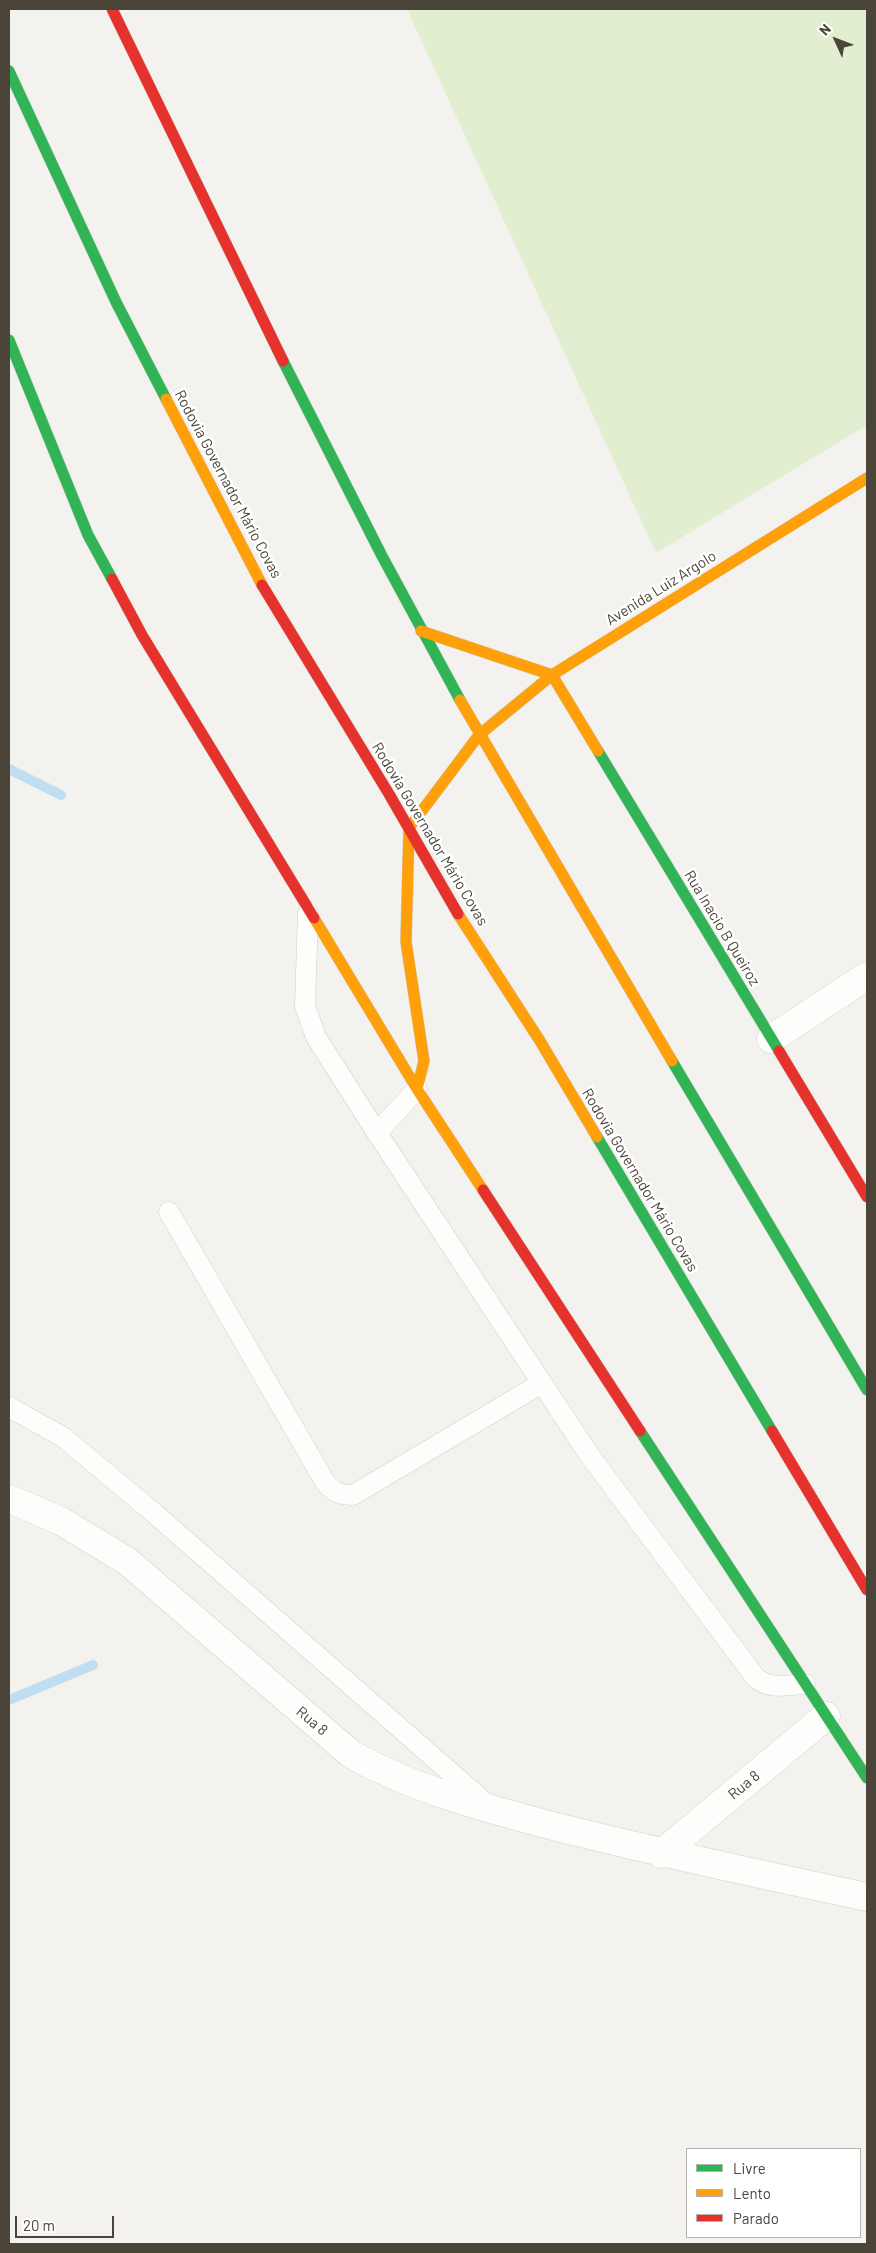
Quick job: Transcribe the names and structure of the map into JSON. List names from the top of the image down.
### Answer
{
  "streets": {
    "main road": ["Rodovia Governador Mário Covas", "Avenida Luiz Argolo", "Rua Inacio B Queiroz"],
    "street": ["Rua 8"]
  },
  "crossings": [
    ["Rodovia Governador Mário Covas", "Avenida Luiz Argolo"],
    ["Avenida Luiz Argolo", "Rua Inacio B Queiroz"]
  ],
  "legend": ["Livre", "Lento", "Parado"],
  "scale_bar": "20 m",
  "north": "top left"
}
